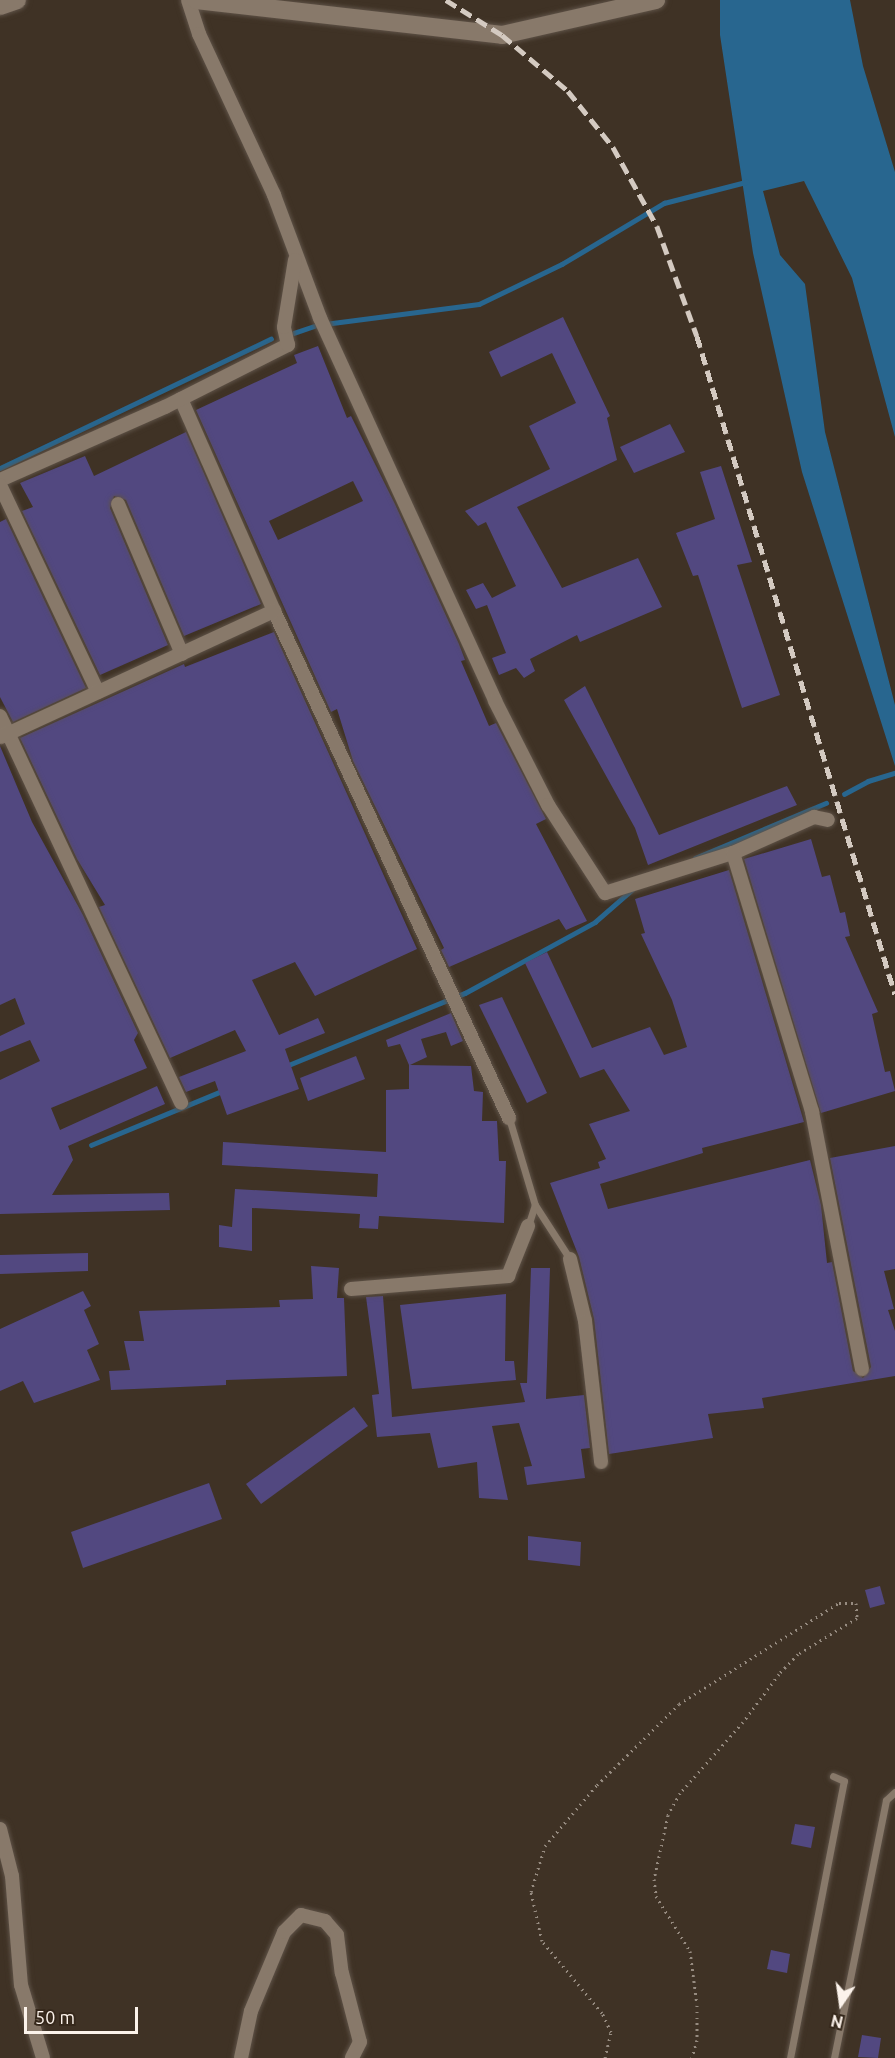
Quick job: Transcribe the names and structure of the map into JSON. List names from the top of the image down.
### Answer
{
  "scale_bar": "50 m",
  "north": "bottom"
}
